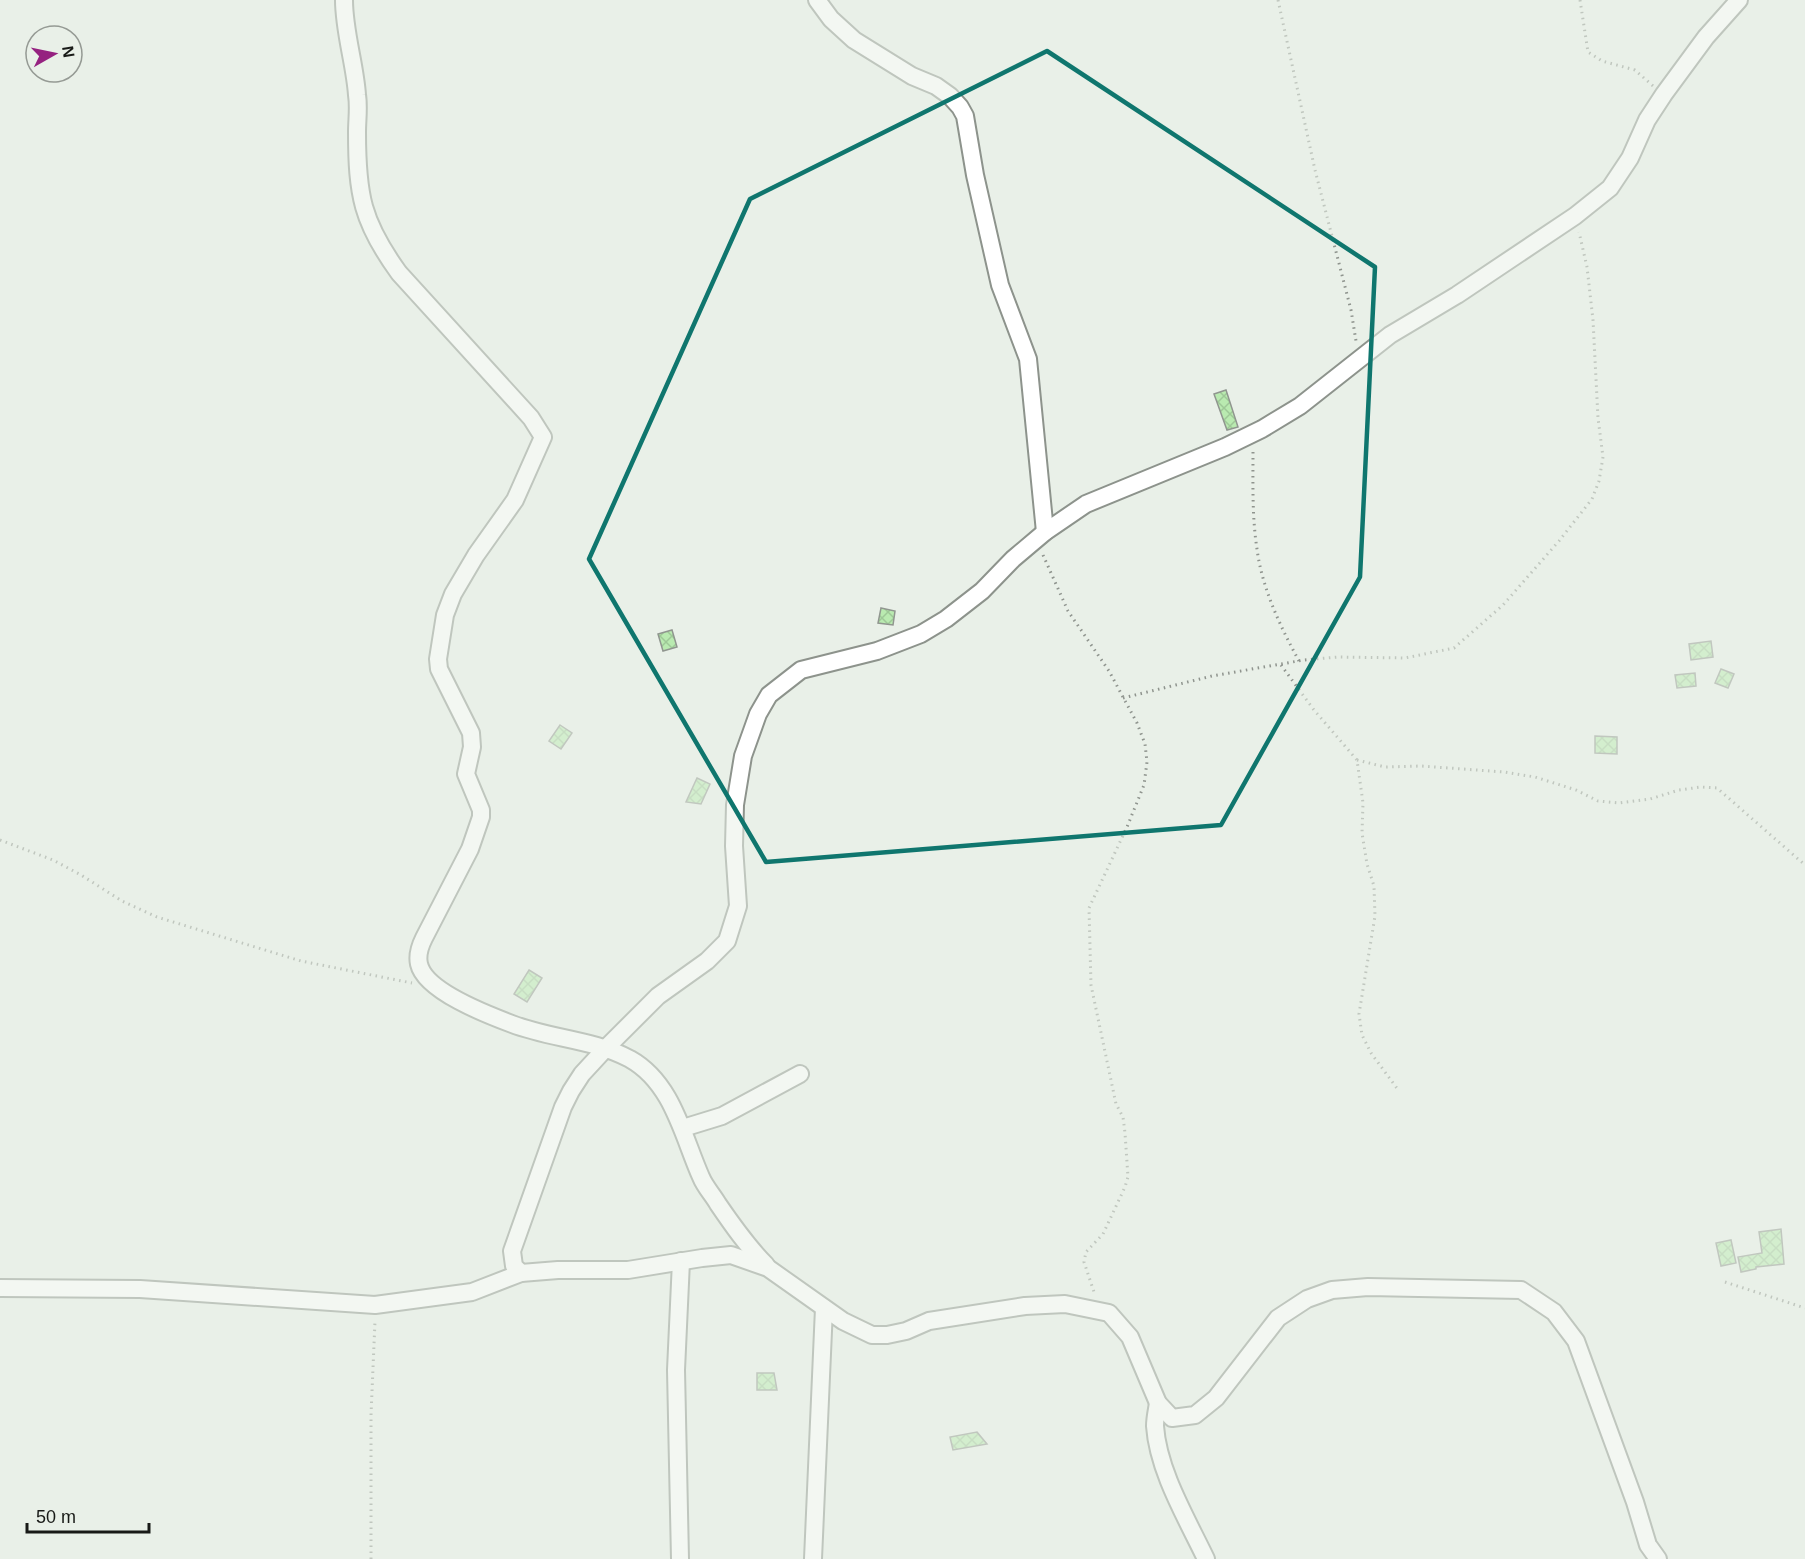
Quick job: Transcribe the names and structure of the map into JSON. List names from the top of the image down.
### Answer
{
  "scale_bar": "50 m",
  "north": "right"
}
